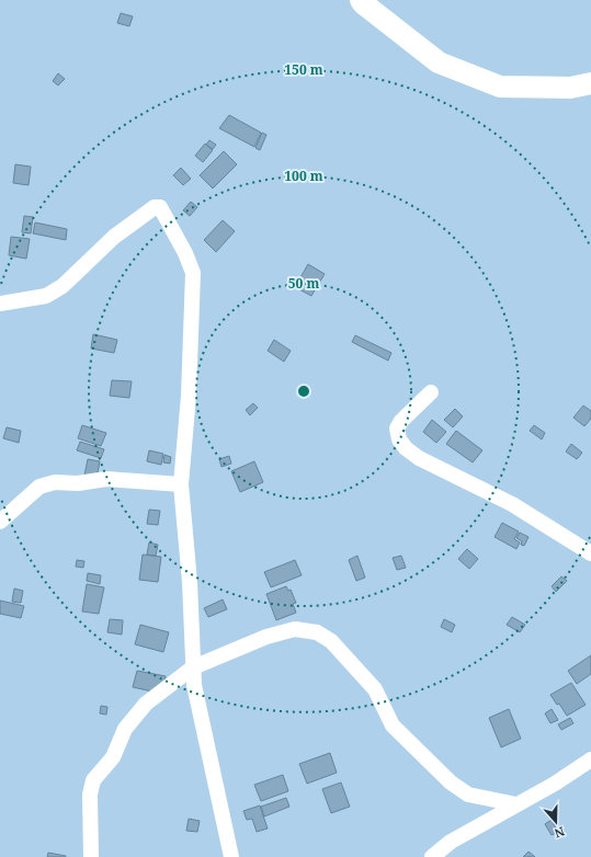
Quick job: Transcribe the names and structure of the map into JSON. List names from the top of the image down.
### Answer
{
  "north": "bottom",
  "rings": ["150 m", "100 m", "50 m"]
}
